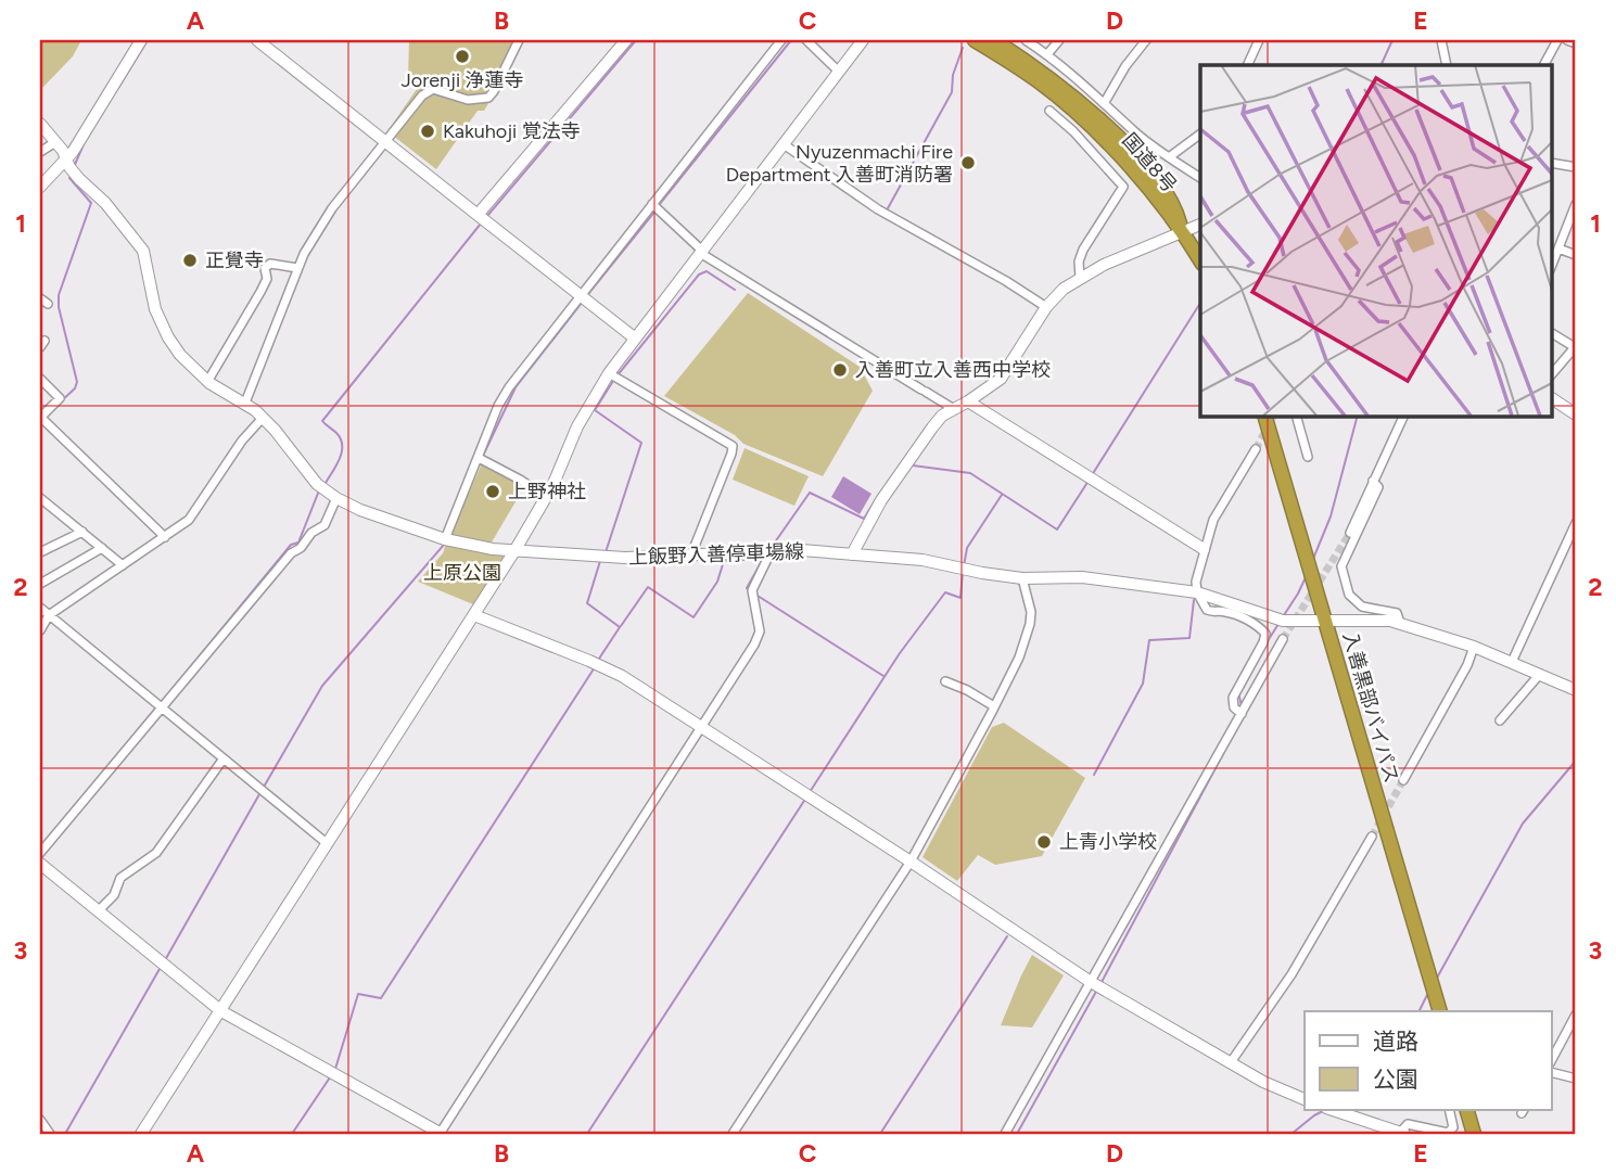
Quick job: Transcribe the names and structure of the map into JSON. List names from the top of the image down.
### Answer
{
  "streets": {
    "highway": ["国道8号", "入善黒部バイパス"],
    "street": ["上飯野入善停車場線"]
  },
  "crossings": [
    ["上飯野入善停車場線", "入善黒部バイパス"]
  ],
  "parks": ["上原公園"],
  "places": [
    "Jorenji 浄蓮寺",
    "Kakuhoji 覚法寺",
    "Nyuzenmachi Fire Department 入善町消防署",
    "正覺寺",
    "入善町立入善西中学校",
    "上野神社",
    "上青小学校"
  ],
  "legend": ["道路", "公園"],
  "grid": {
    "columns": [
      "A",
      "B",
      "C",
      "D",
      "E"
    ],
    "rows": ["1", "2", "3"]
  }
}
